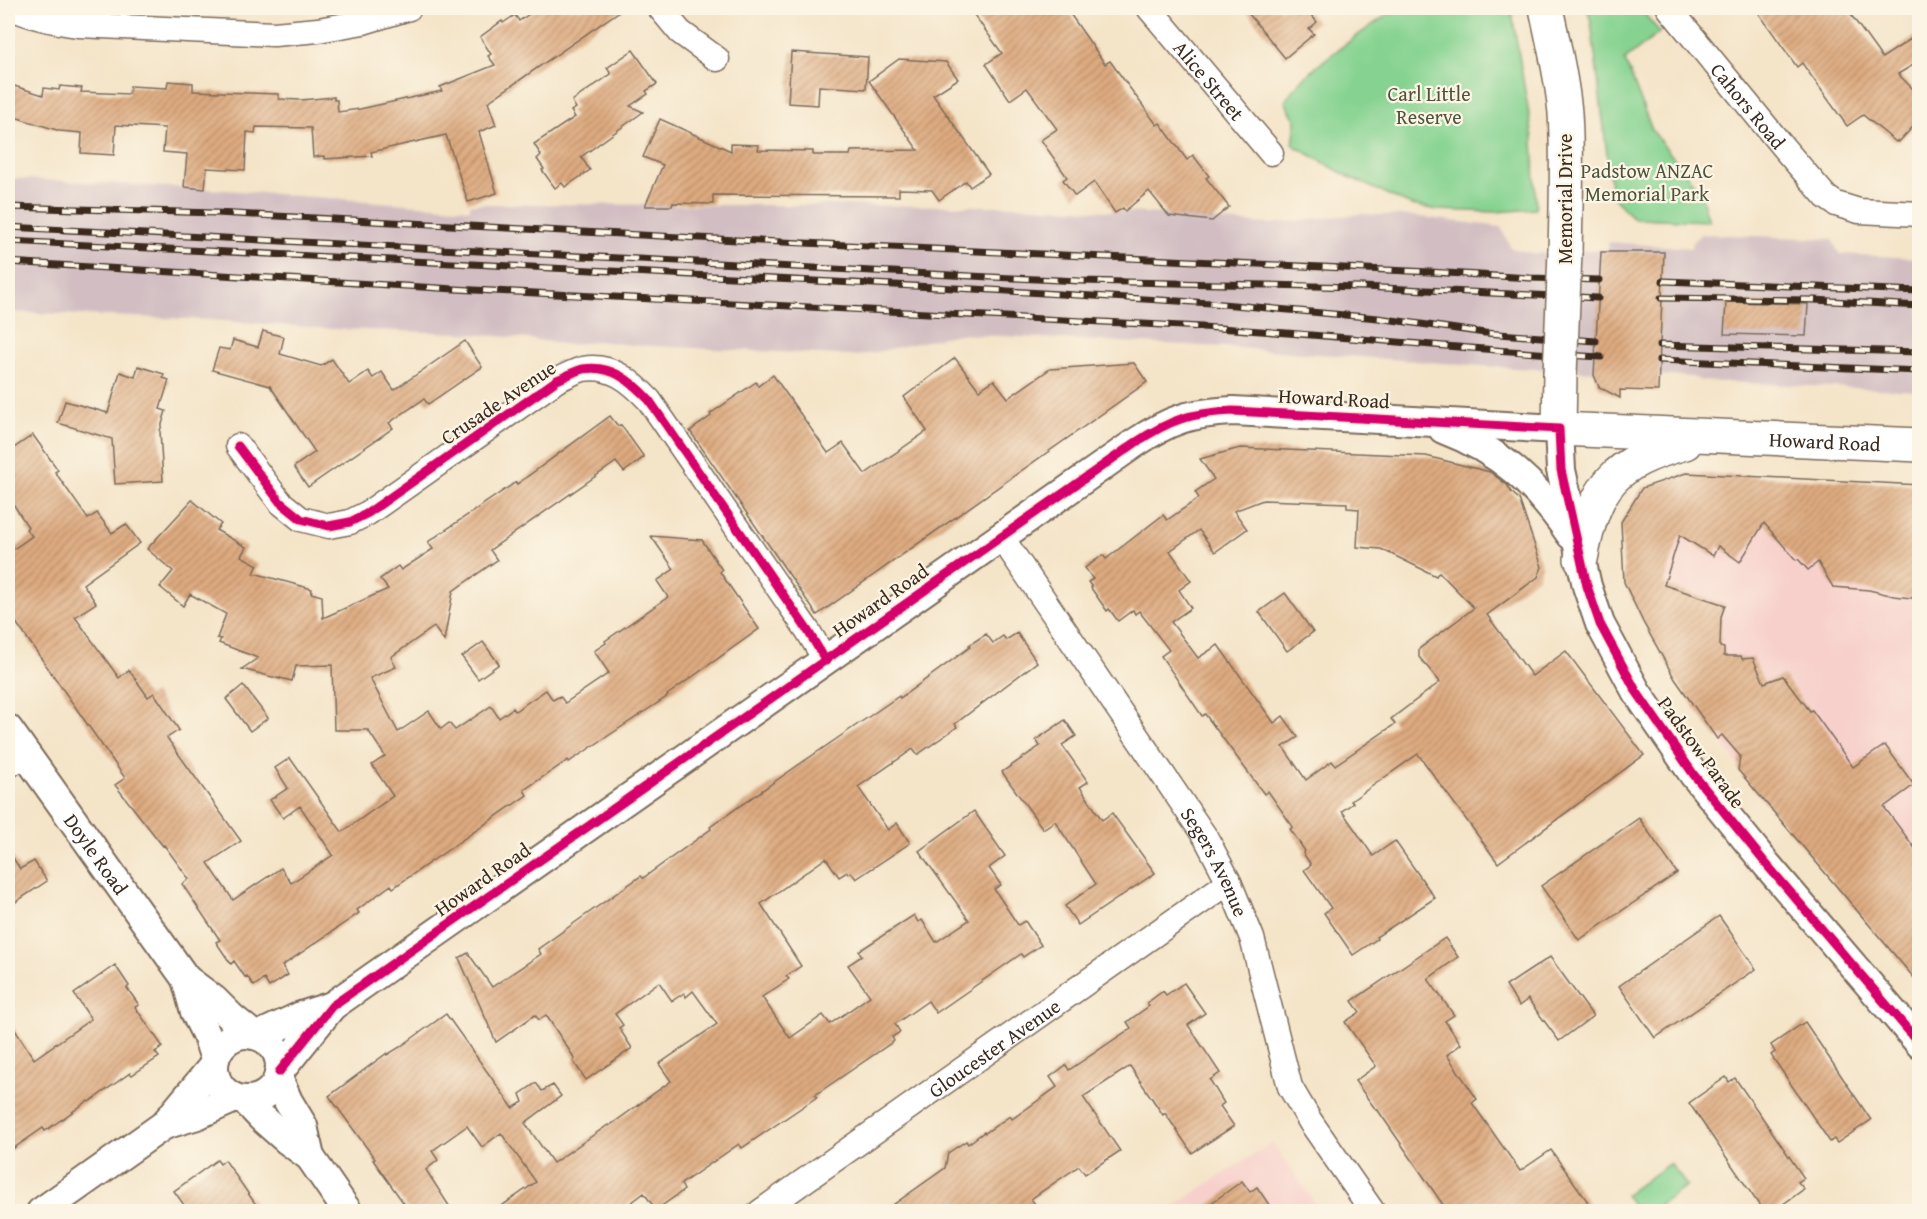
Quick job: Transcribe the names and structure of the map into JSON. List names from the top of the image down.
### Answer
{
  "streets": {
    "main road": ["Memorial Drive", "Howard Road"],
    "street": [
      "Alice Street",
      "Cahors Road",
      "Crusade Avenue",
      "Padstow Parade",
      "Doyle Road",
      "Segers Avenue",
      "Gloucester Avenue"
    ]
  },
  "crossings": [
    ["Memorial Drive", "Howard Road"],
    ["Memorial Drive", "Padstow Parade"],
    ["Howard Road", "Crusade Avenue"],
    ["Howard Road", "Padstow Parade"],
    ["Howard Road", "Doyle Road"],
    ["Howard Road", "Segers Avenue"],
    ["Segers Avenue", "Gloucester Avenue"]
  ],
  "parks": ["Carl Little Reserve", "Padstow ANZAC Memorial Park"]
}
